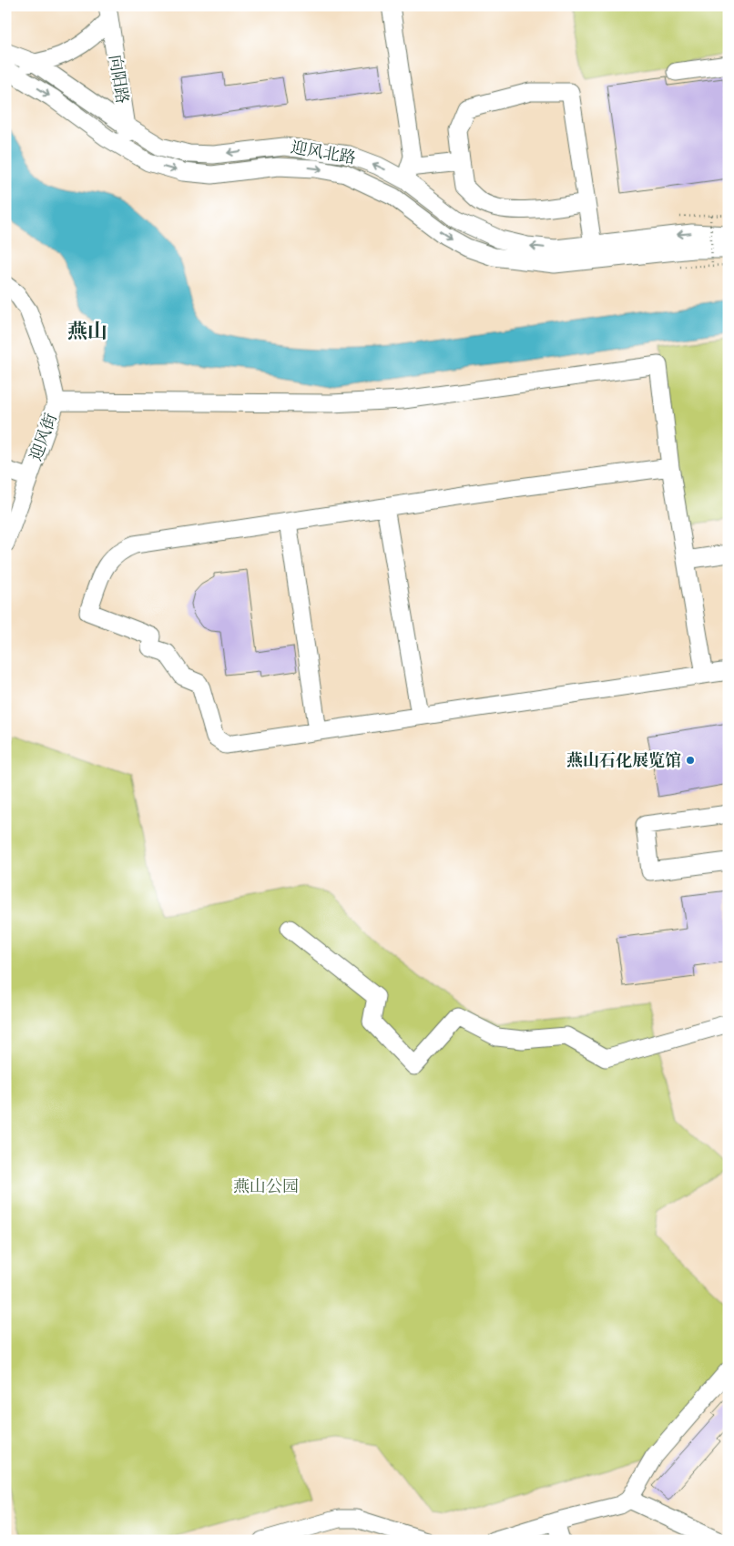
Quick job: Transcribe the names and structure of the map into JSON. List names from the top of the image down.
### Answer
{
  "streets": {
    "street": ["向阳路", "迎风北路", "迎风街"]
  },
  "crossings": [
    ["向阳路", "迎风北路"]
  ],
  "districts": ["燕山"],
  "parks": ["燕山公园"],
  "places": ["燕山石化展览馆"]
}
